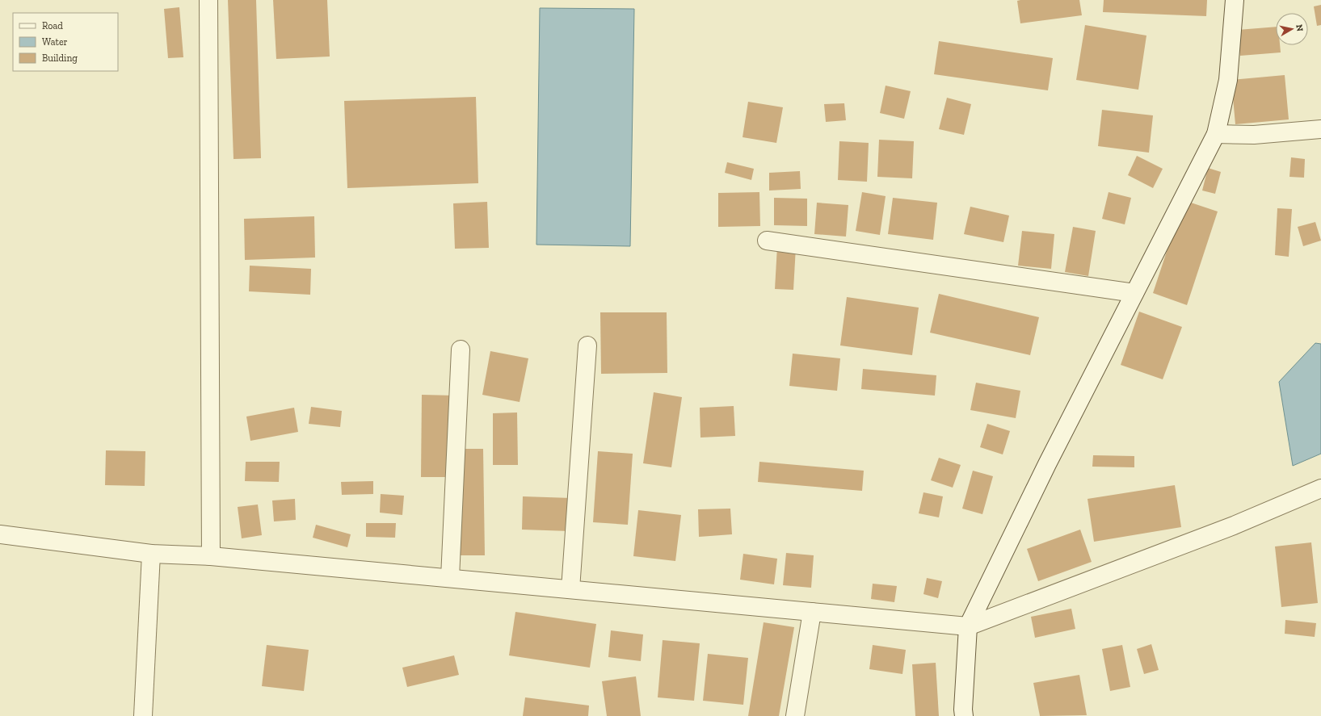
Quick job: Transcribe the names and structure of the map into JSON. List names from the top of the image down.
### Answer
{
  "legend": ["Road", "Water", "Building"],
  "north": "right"
}
